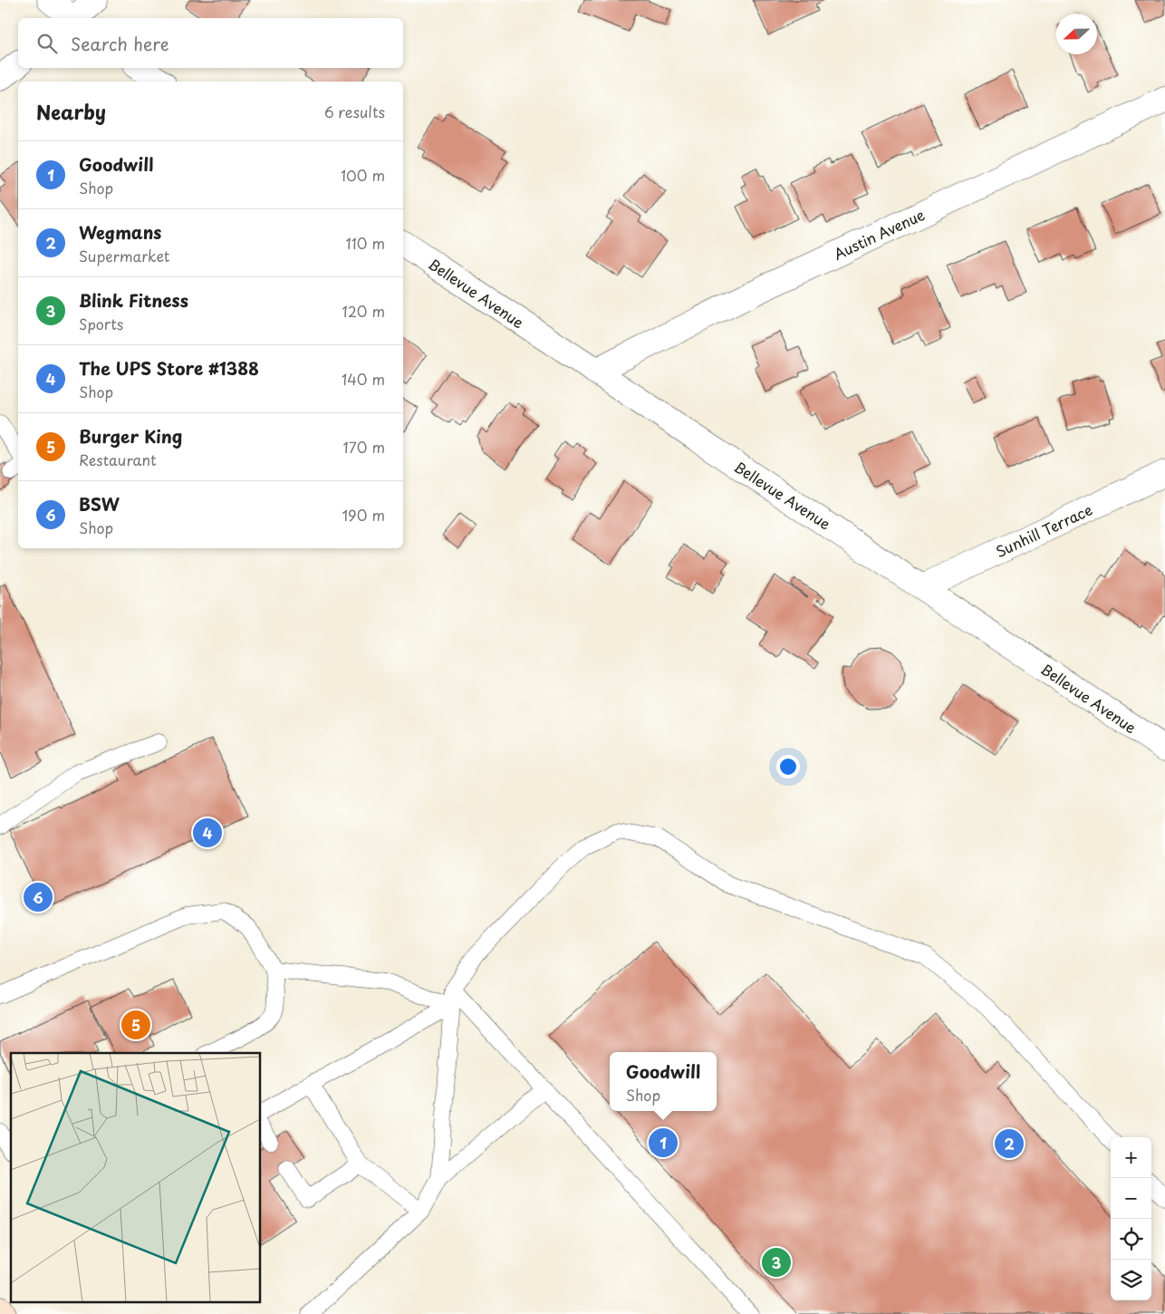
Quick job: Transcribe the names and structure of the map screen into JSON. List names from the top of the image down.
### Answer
{
  "streets": {
    "street": ["Austin Avenue", "Bellevue Avenue", "Sunhill Terrace"]
  },
  "crossings": [
    ["Austin Avenue", "Bellevue Avenue"],
    ["Bellevue Avenue", "Sunhill Terrace"]
  ],
  "north": "left",
  "page": {
    "search": "Search here",
    "heading": ["Nearby", "6 results"],
    "list": [
      {
        "mark": "1",
        "name": "Goodwill",
        "note": "Shop",
        "value": "100 m"
      },
      {
        "mark": "2",
        "name": "Wegmans",
        "note": "Supermarket",
        "value": "110 m"
      },
      {
        "mark": "3",
        "name": "Blink Fitness",
        "note": "Sports",
        "value": "120 m"
      },
      {
        "mark": "4",
        "name": "The UPS Store #1388",
        "note": "Shop",
        "value": "140 m"
      },
      {
        "mark": "5",
        "name": "Burger King",
        "note": "Restaurant",
        "value": "170 m"
      },
      {
        "mark": "6",
        "name": "BSW",
        "note": "Shop",
        "value": "190 m"
      }
    ],
    "pins": [
      "4",
      "6",
      "5",
      "1",
      "2",
      "3"
    ],
    "popup": ["Goodwill", "Shop"],
    "map_buttons": ["+", "−"]
  }
}
